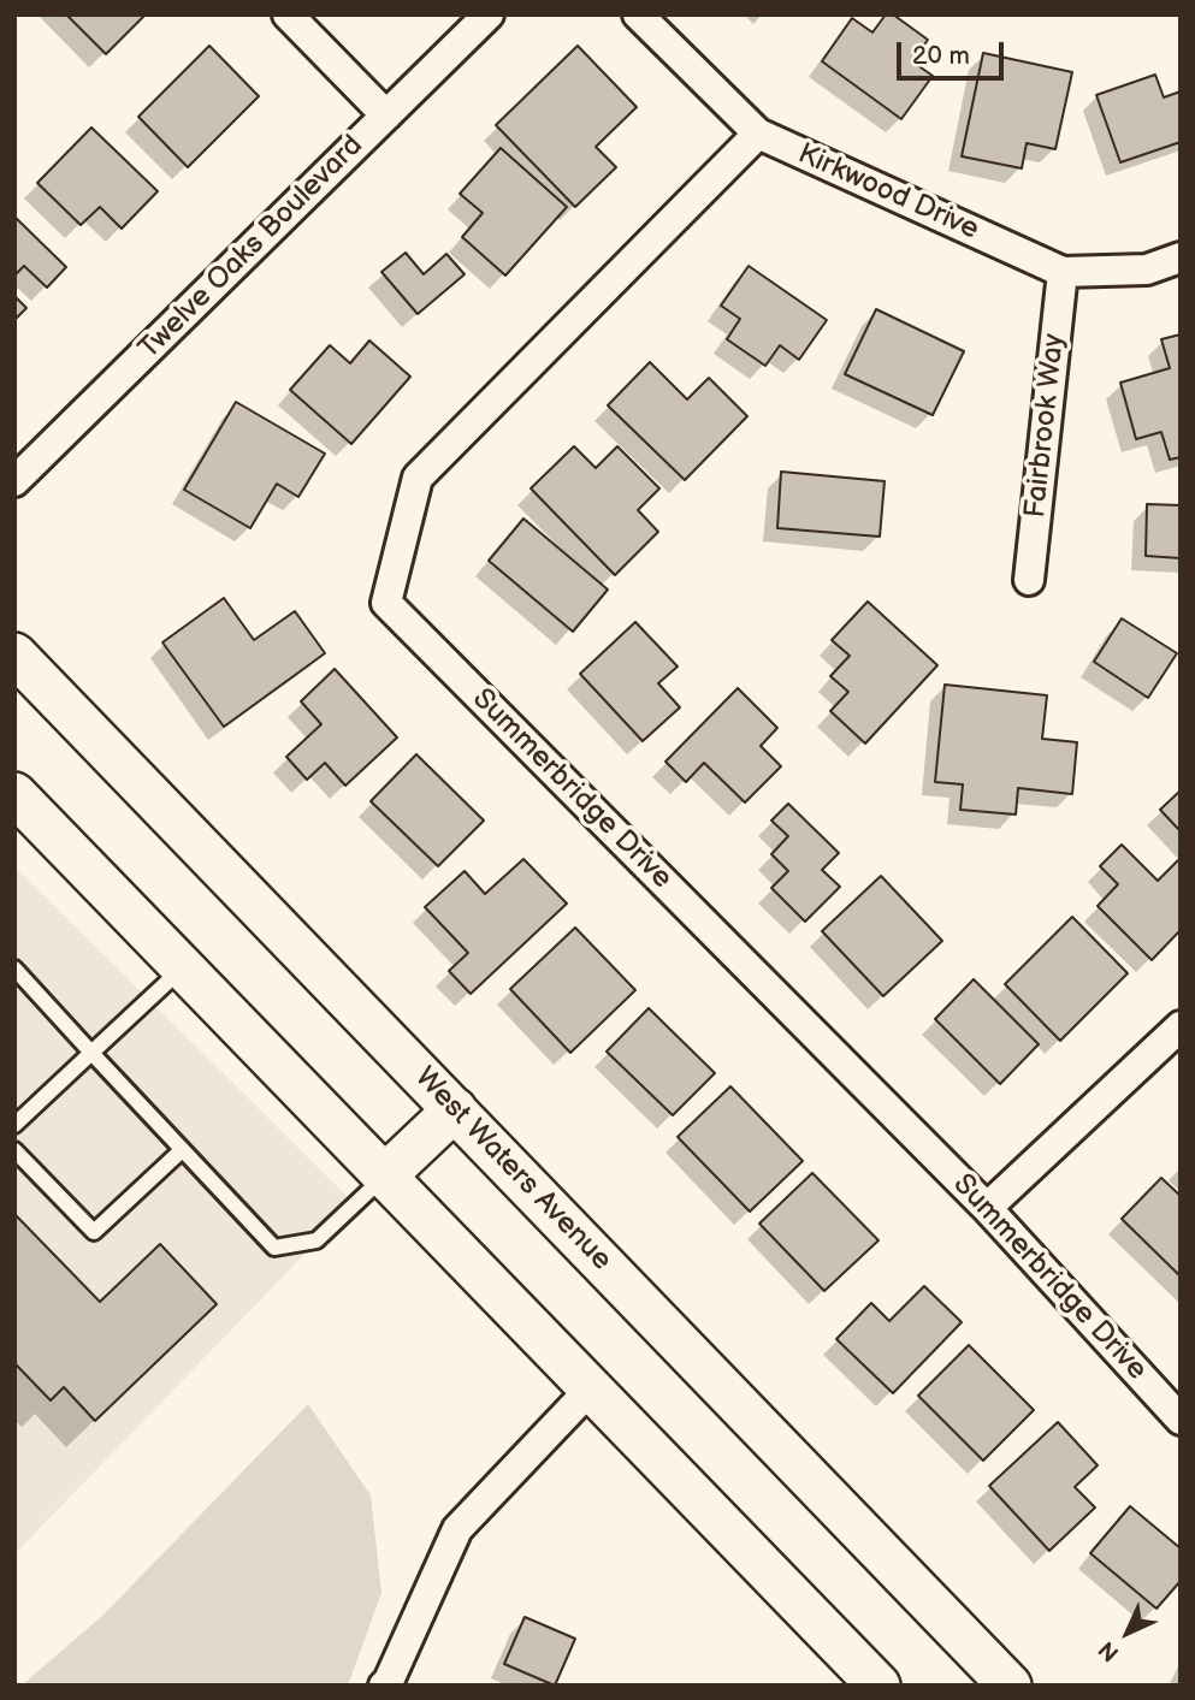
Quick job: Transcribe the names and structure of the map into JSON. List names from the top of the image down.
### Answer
{
  "streets": {
    "main road": ["West Waters Avenue"],
    "street": [
      "Kirkwood Drive",
      "Twelve Oaks Boulevard",
      "Fairbrook Way",
      "Summerbridge Drive"
    ]
  },
  "crossings": [
    ["Kirkwood Drive", "Fairbrook Way"],
    ["Kirkwood Drive", "Summerbridge Drive"]
  ],
  "scale_bar": "20 m",
  "north": "bottom left"
}
